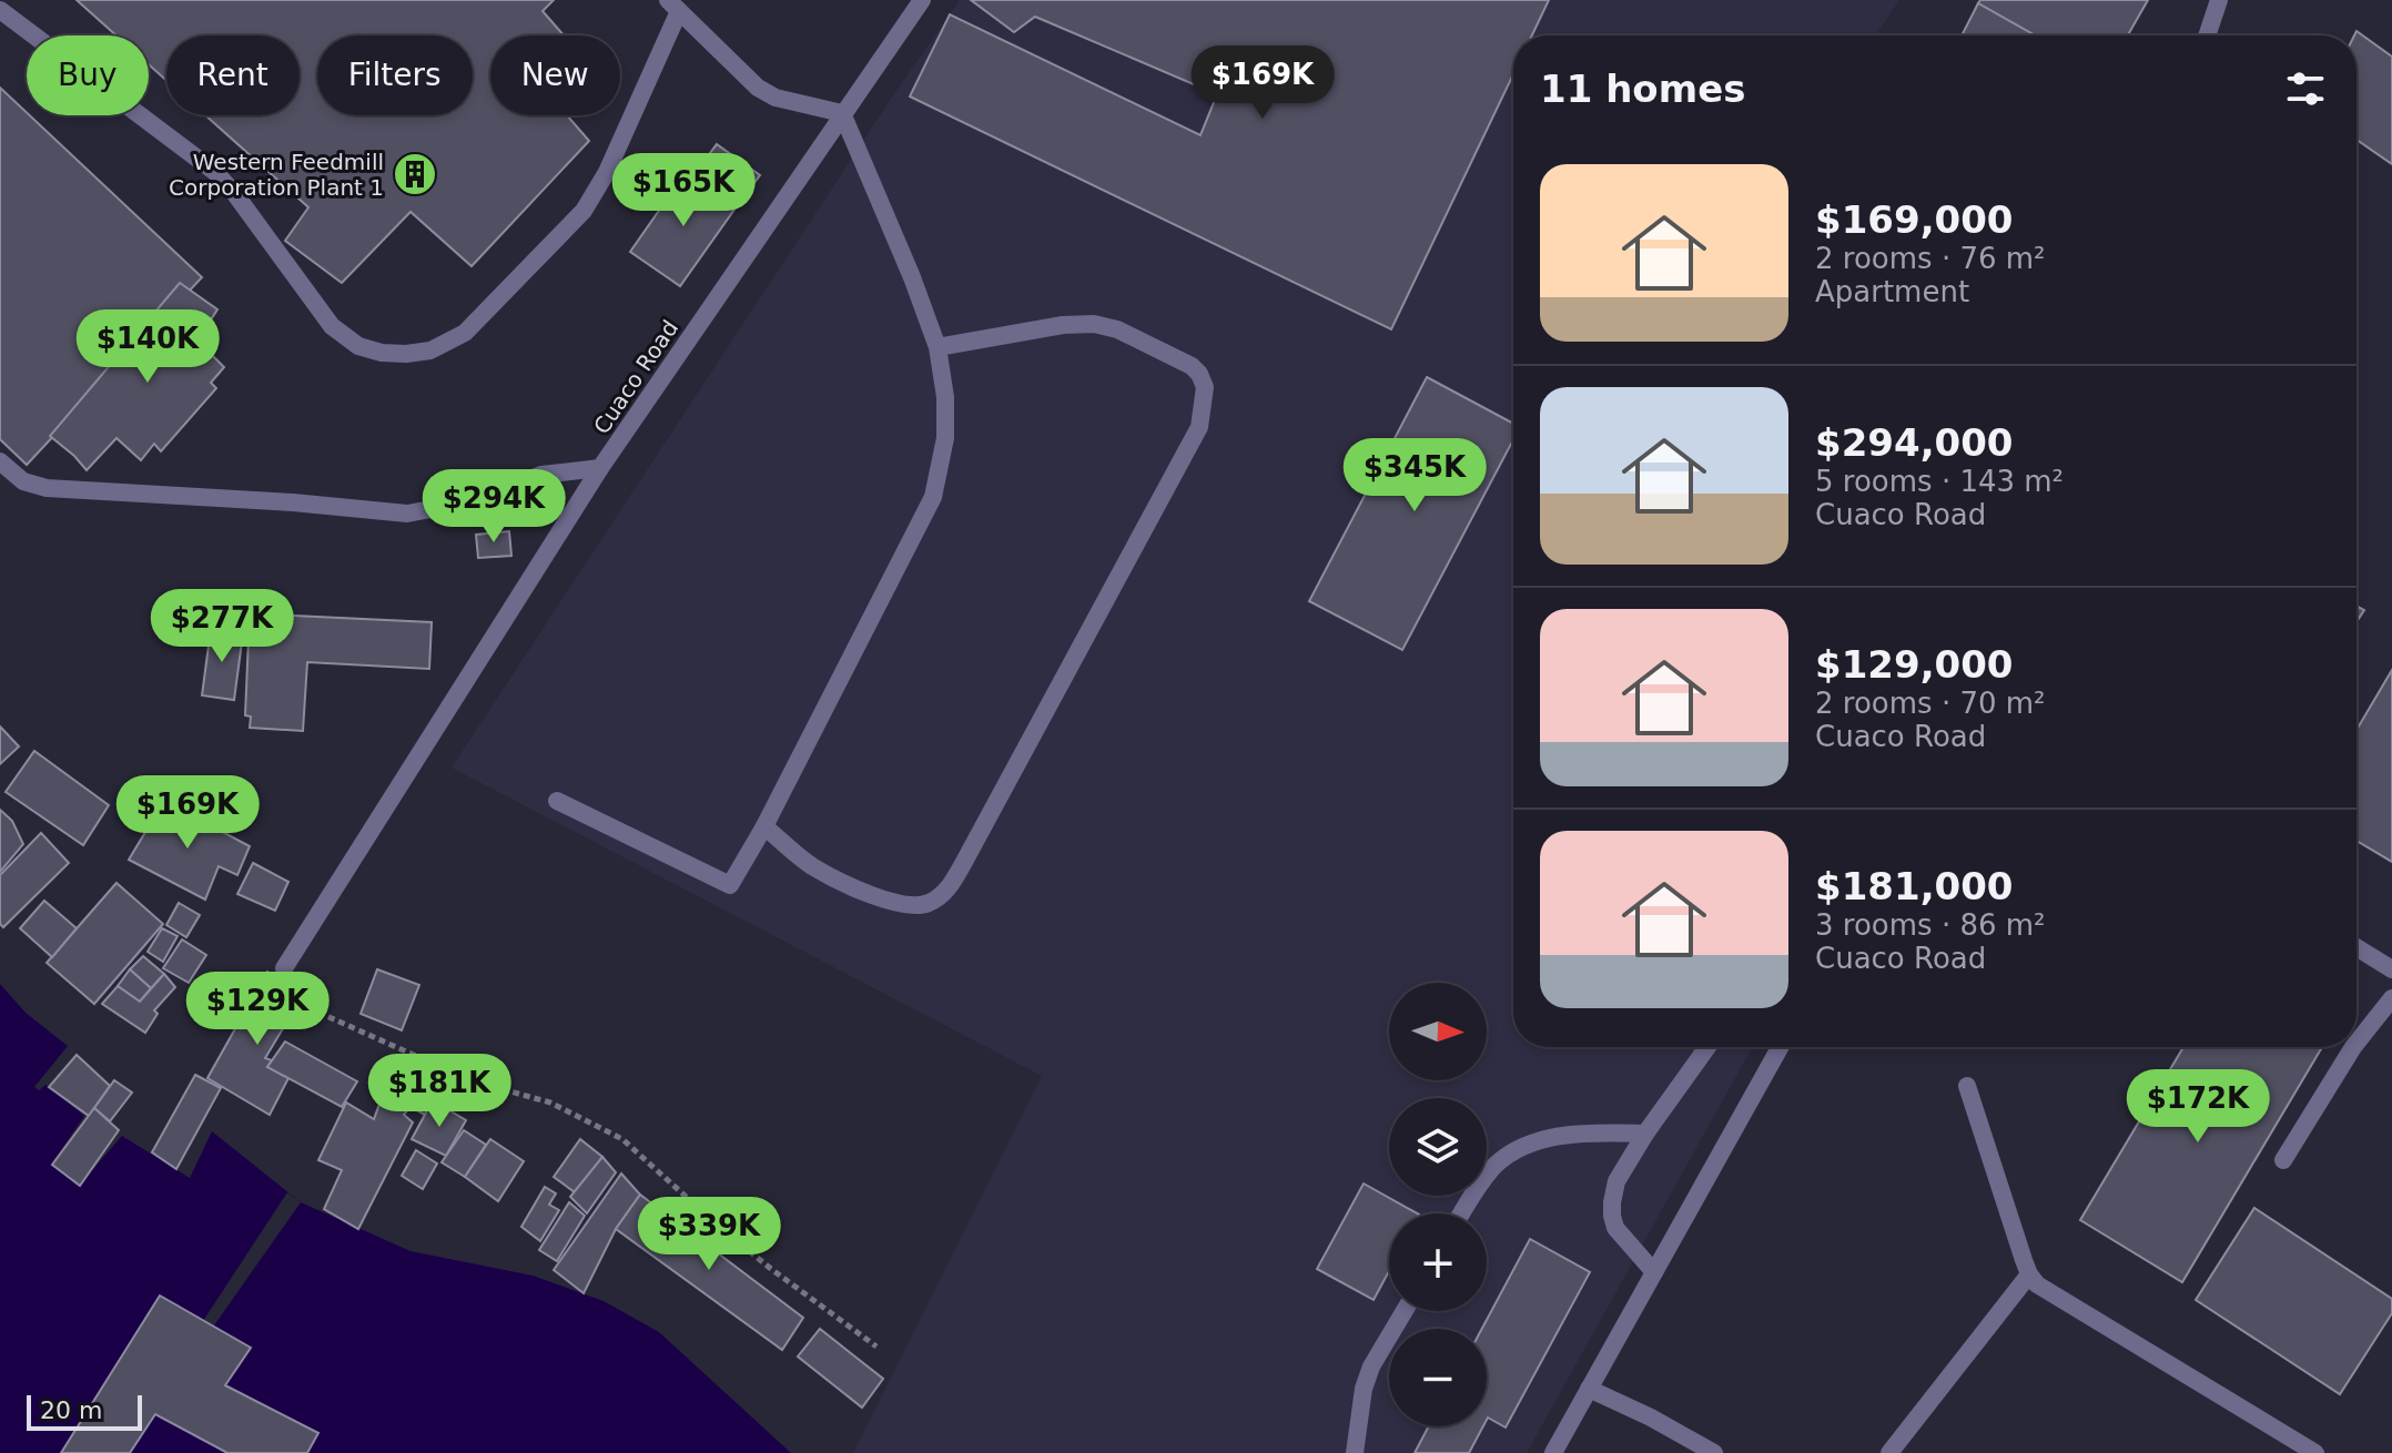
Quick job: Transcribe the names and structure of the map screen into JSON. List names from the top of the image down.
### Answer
{
  "streets": {
    "street": ["Cuaco Road"]
  },
  "places": {
    "building": ["Western Feedmill Corporation Plant 1"]
  },
  "scale_bar": "20 m",
  "north": "right",
  "page": {
    "chip": [
      "Buy",
      "Rent",
      "Filters",
      "New"
    ],
    "heading": "11 homes",
    "price": [
      "$169K",
      "$165K",
      "$140K",
      "$345K",
      "$294K",
      "$277K",
      "$169K",
      "$129K",
      "$181K",
      "$172K",
      "$339K"
    ],
    "list": [
      {
        "name": "$169,000",
        "note": "2 rooms · 76 m² · Apartment"
      },
      {
        "name": "$294,000",
        "note": "5 rooms · 143 m² · Cuaco Road"
      },
      {
        "name": "$129,000",
        "note": "2 rooms · 70 m² · Cuaco Road"
      },
      {
        "name": "$181,000",
        "note": "3 rooms · 86 m² · Cuaco Road"
      }
    ],
    "map_buttons": ["+", "−"],
    "scale": "20 m"
  }
}
